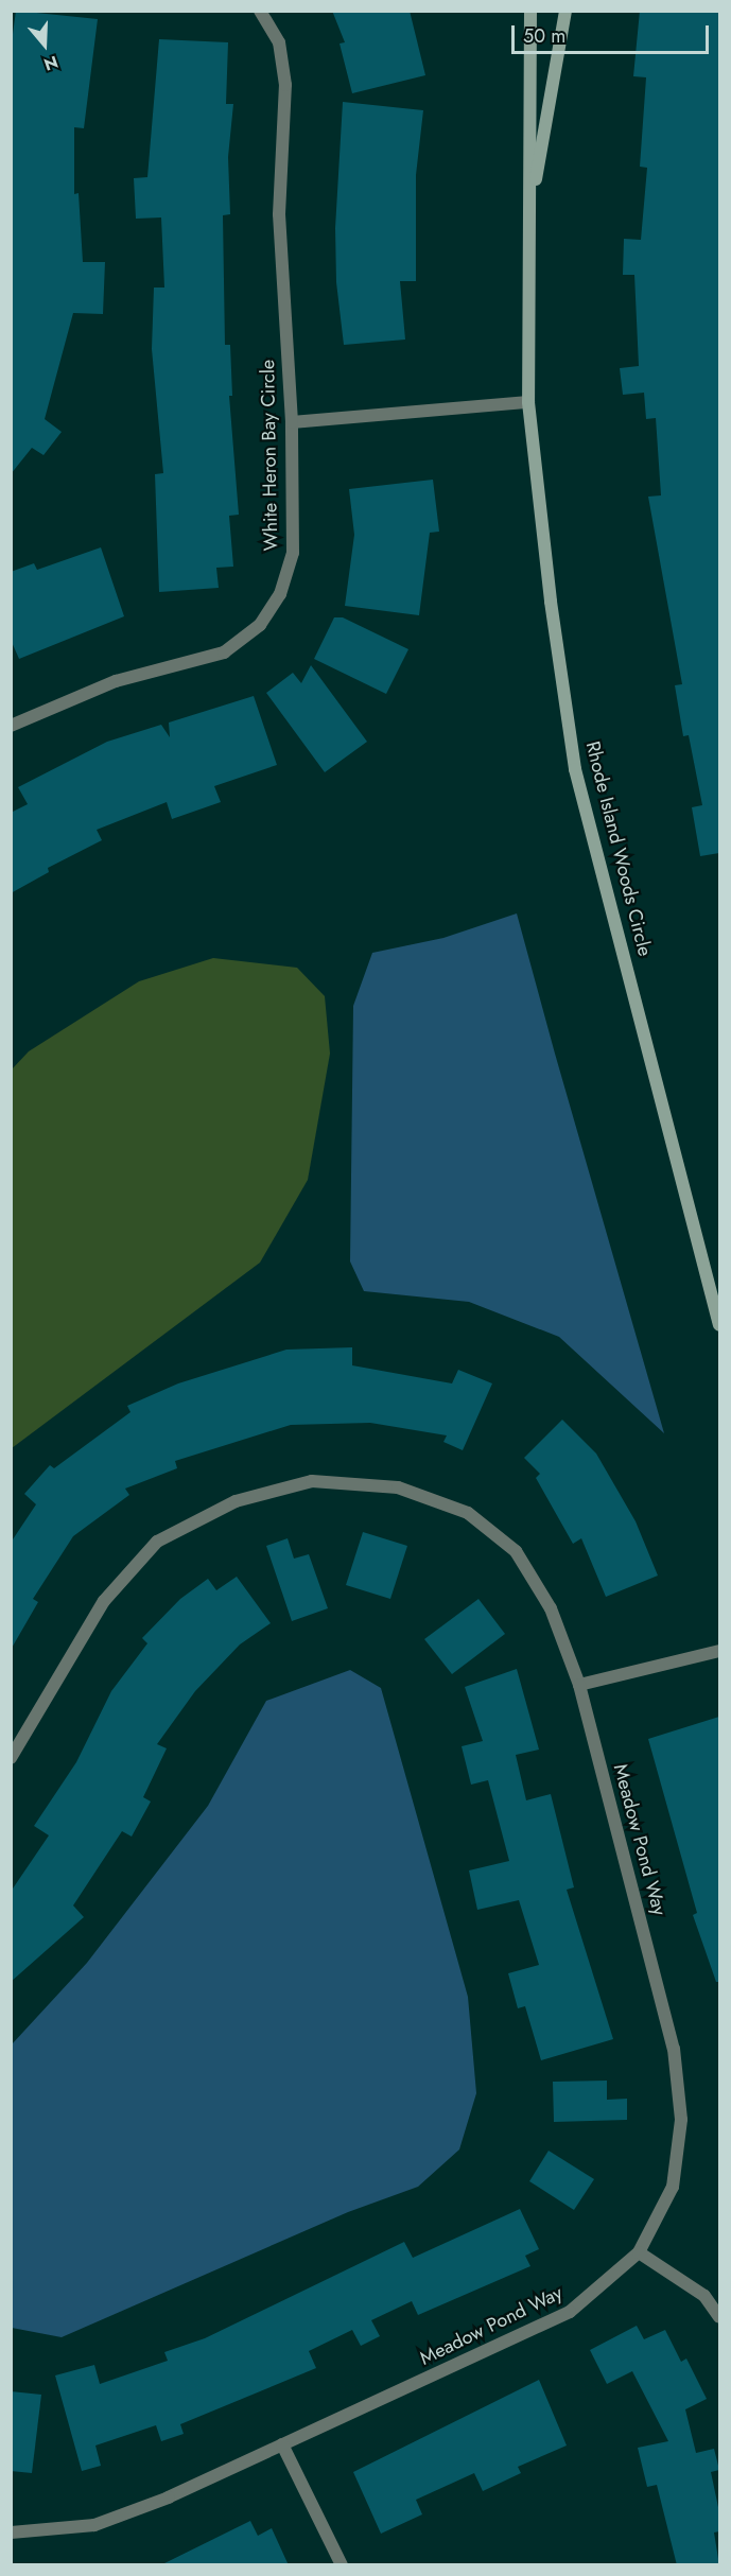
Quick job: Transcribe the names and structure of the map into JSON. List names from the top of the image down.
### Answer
{
  "streets": {
    "street": ["White Heron Bay Circle", "Rhode Island Woods Circle", "Meadow Pond Way"]
  },
  "scale_bar": "50 m",
  "north": "bottom"
}
